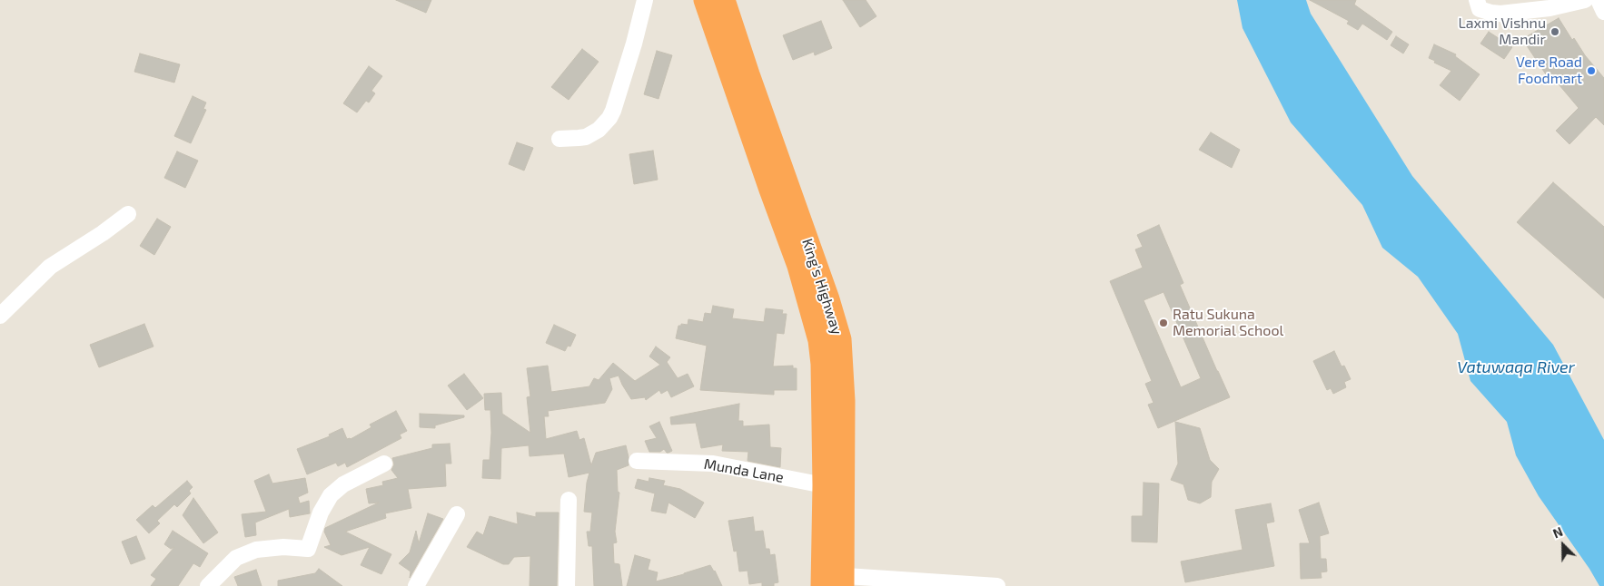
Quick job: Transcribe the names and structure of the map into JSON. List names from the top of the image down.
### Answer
{
  "streets": {
    "highway": ["King's Highway"],
    "street": ["Munda Lane"]
  },
  "crossings": [
    ["King's Highway", "Munda Lane"]
  ],
  "water": ["Vatuwaqa River"],
  "places": ["Laxmi Vishnu Mandir", "Vere Road Foodmart", "Ratu Sukuna Memorial School"],
  "north": "top left"
}
